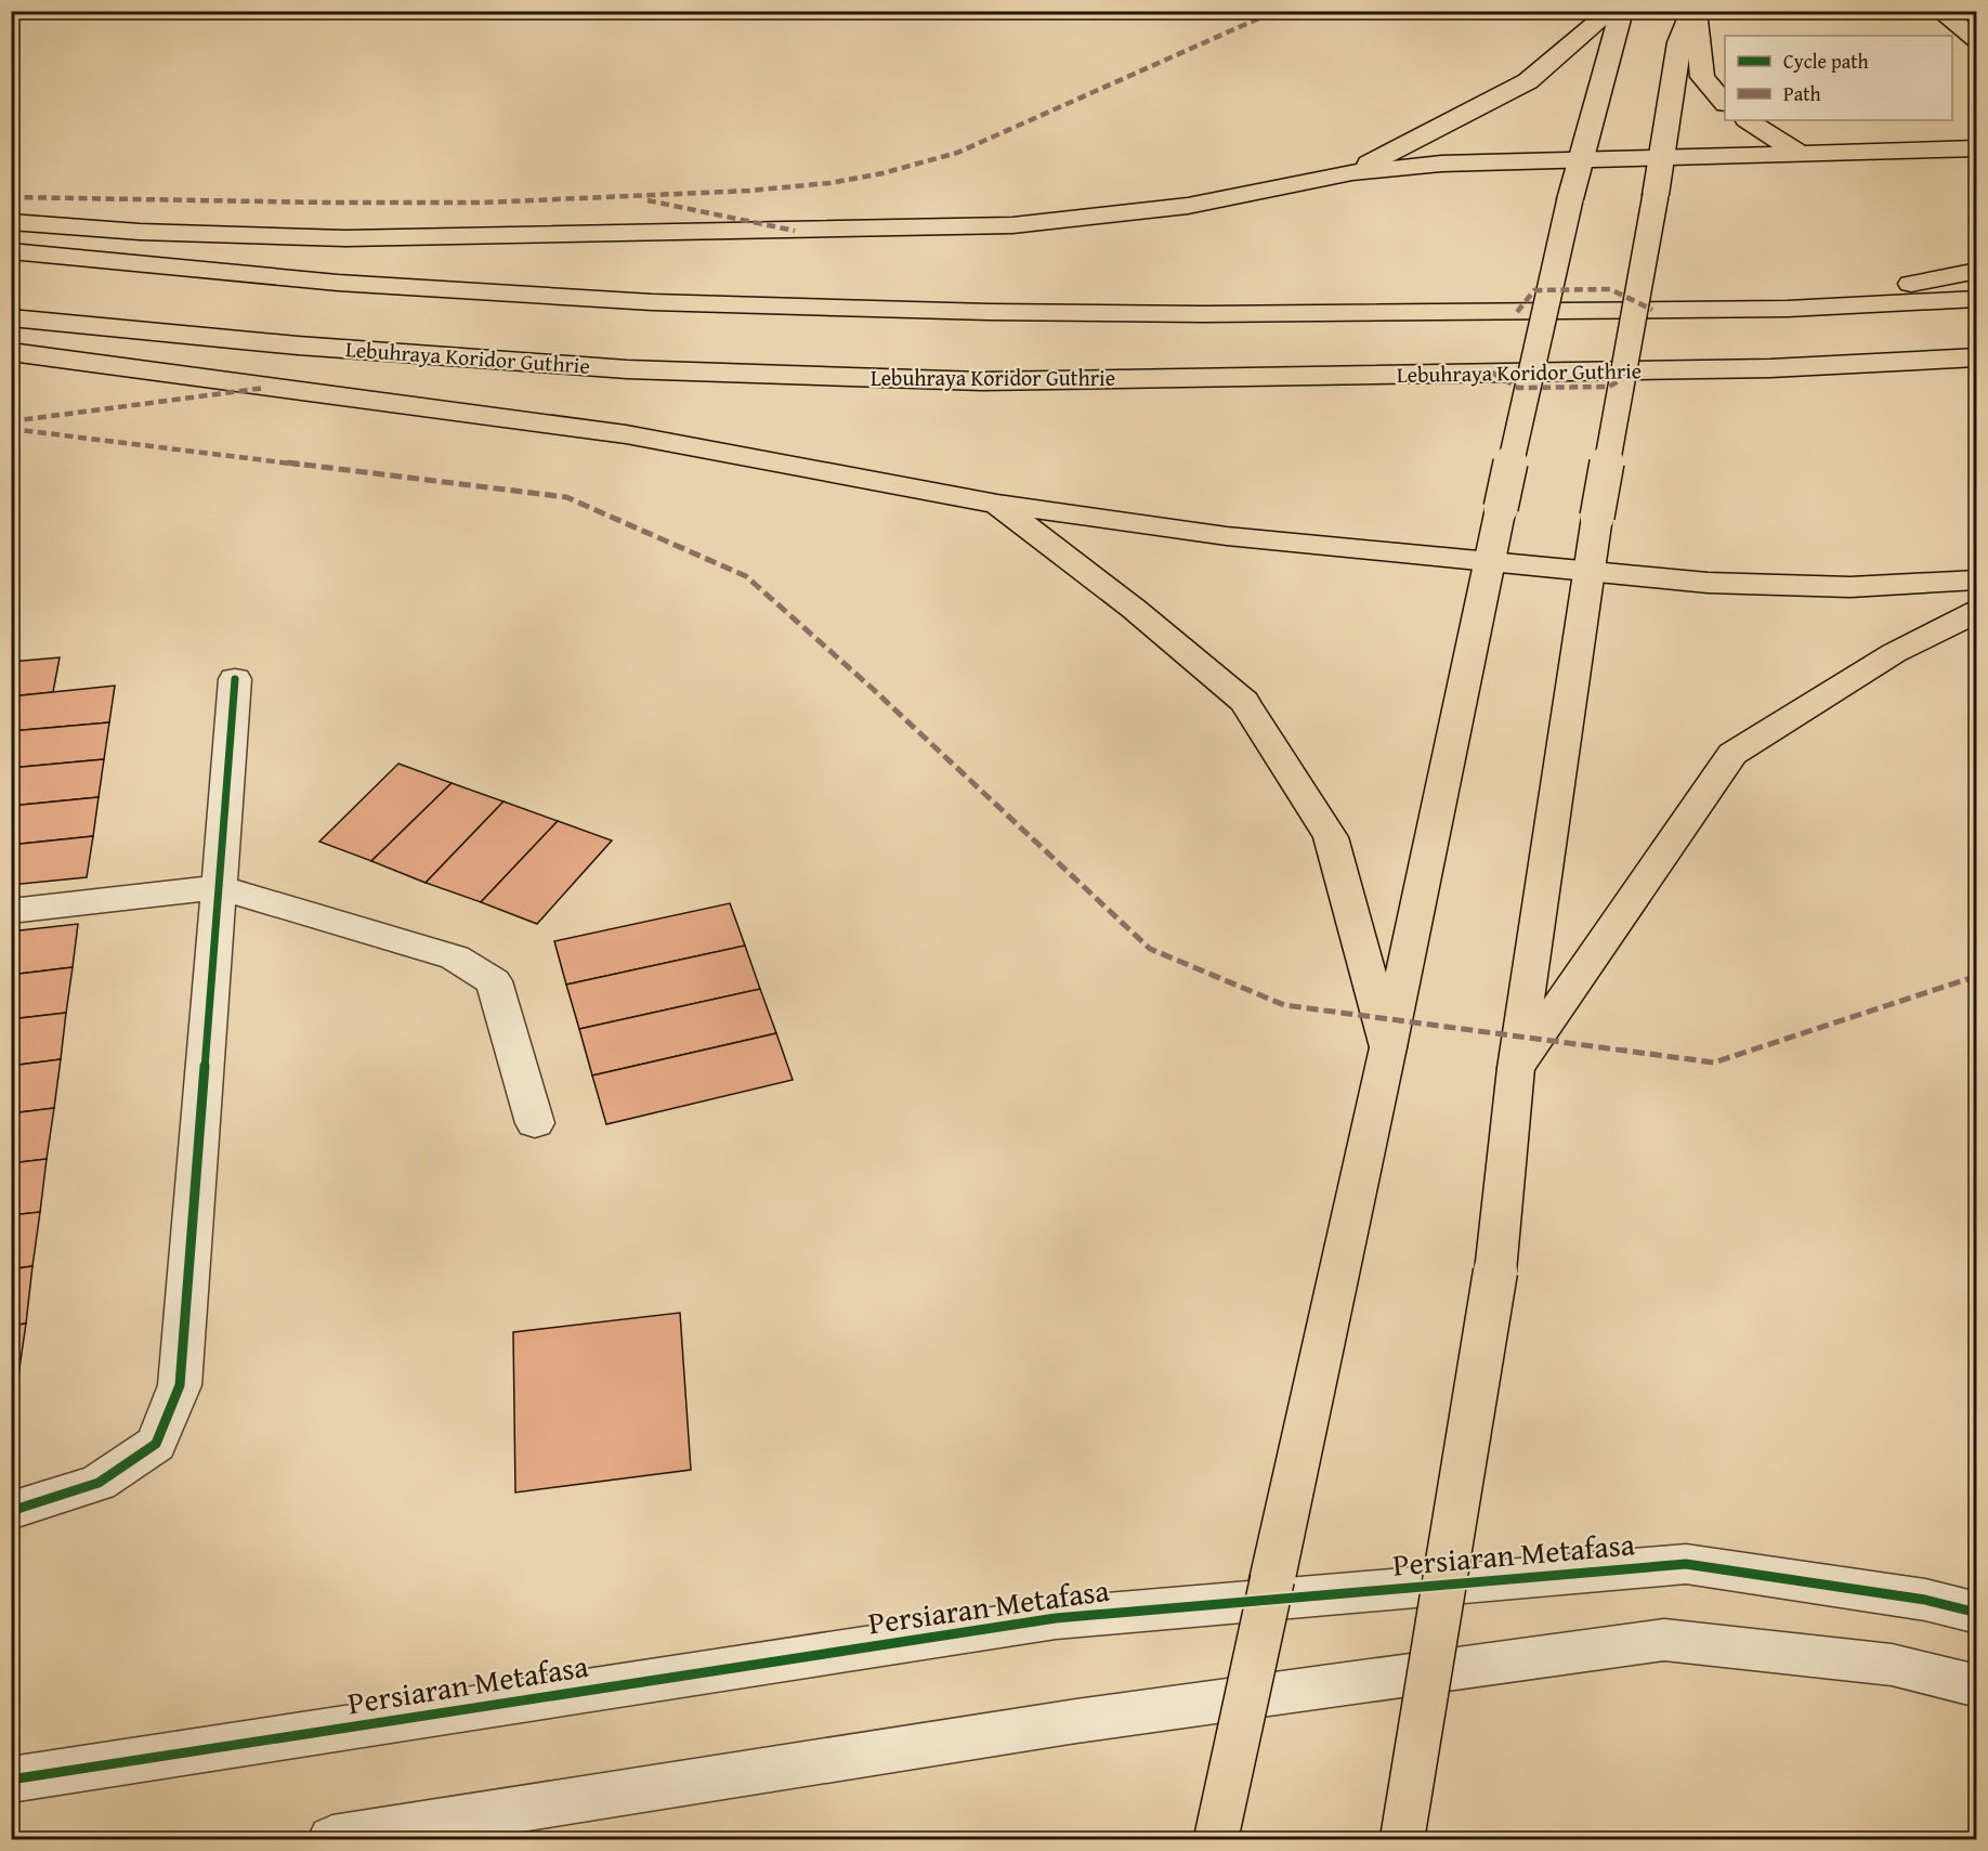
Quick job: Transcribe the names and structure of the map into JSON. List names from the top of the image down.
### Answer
{
  "streets": {
    "main road": ["Lebuhraya Koridor Guthrie"],
    "street": ["Persiaran Metafasa"]
  },
  "legend": ["Cycle path", "Path"]
}
